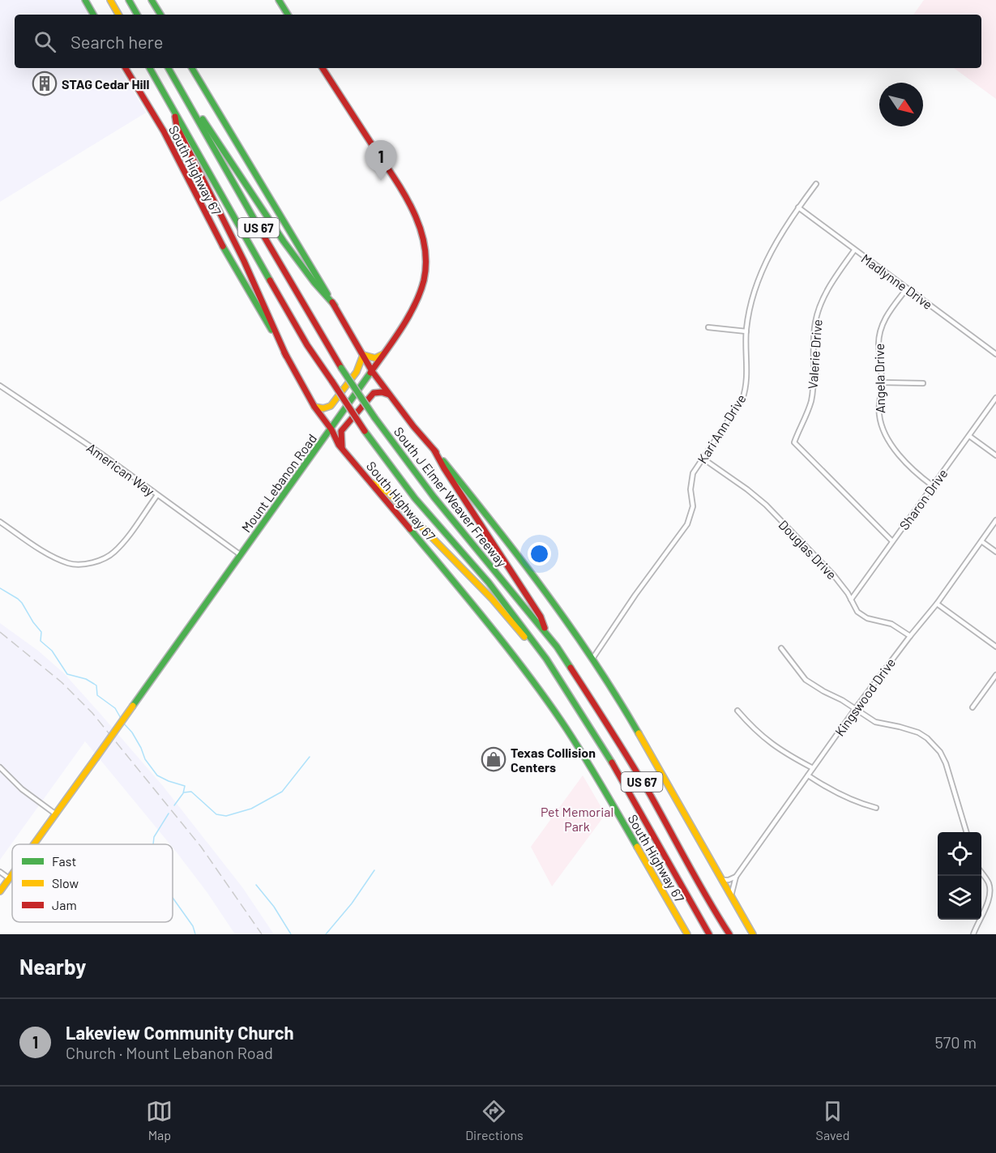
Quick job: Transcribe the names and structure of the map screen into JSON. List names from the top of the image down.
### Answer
{
  "streets": {
    "main road": [
      "South Highway 67",
      "US 67",
      "Mount Lebanon Road",
      "South J Elmer Weaver Freeway"
    ],
    "street": [
      "Madlynne Drive",
      "Valerie Drive",
      "Angela Drive",
      "Kari Ann Drive",
      "American Way",
      "Sharon Drive",
      "Douglas Drive",
      "Kingswood Drive"
    ]
  },
  "crossings": [
    ["South Highway 67", "Mount Lebanon Road"],
    ["Madlynne Drive", "Valerie Drive"],
    ["Madlynne Drive", "Angela Drive"],
    ["Madlynne Drive", "Kari Ann Drive"],
    ["Valerie Drive", "Sharon Drive"],
    ["Angela Drive", "Sharon Drive"],
    ["Kari Ann Drive", "Douglas Drive"],
    ["American Way", "Mount Lebanon Road"],
    ["Sharon Drive", "Douglas Drive"],
    ["Douglas Drive", "Kingswood Drive"]
  ],
  "parks": ["Pet Memorial Park"],
  "places": {
    "building": ["STAG Cedar Hill"],
    "shop": ["Texas Collision Centers"]
  },
  "legend": ["Fast", "Slow", "Jam"],
  "north": "bottom right",
  "page": {
    "search": "Search here",
    "pins": "1",
    "heading": "Nearby",
    "list": [
      {
        "mark": "1",
        "name": "Lakeview Community Church",
        "note": "Church · Mount Lebanon Road",
        "value": "570 m"
      }
    ],
    "nav": ["Map", "Directions", "Saved"]
  }
}
